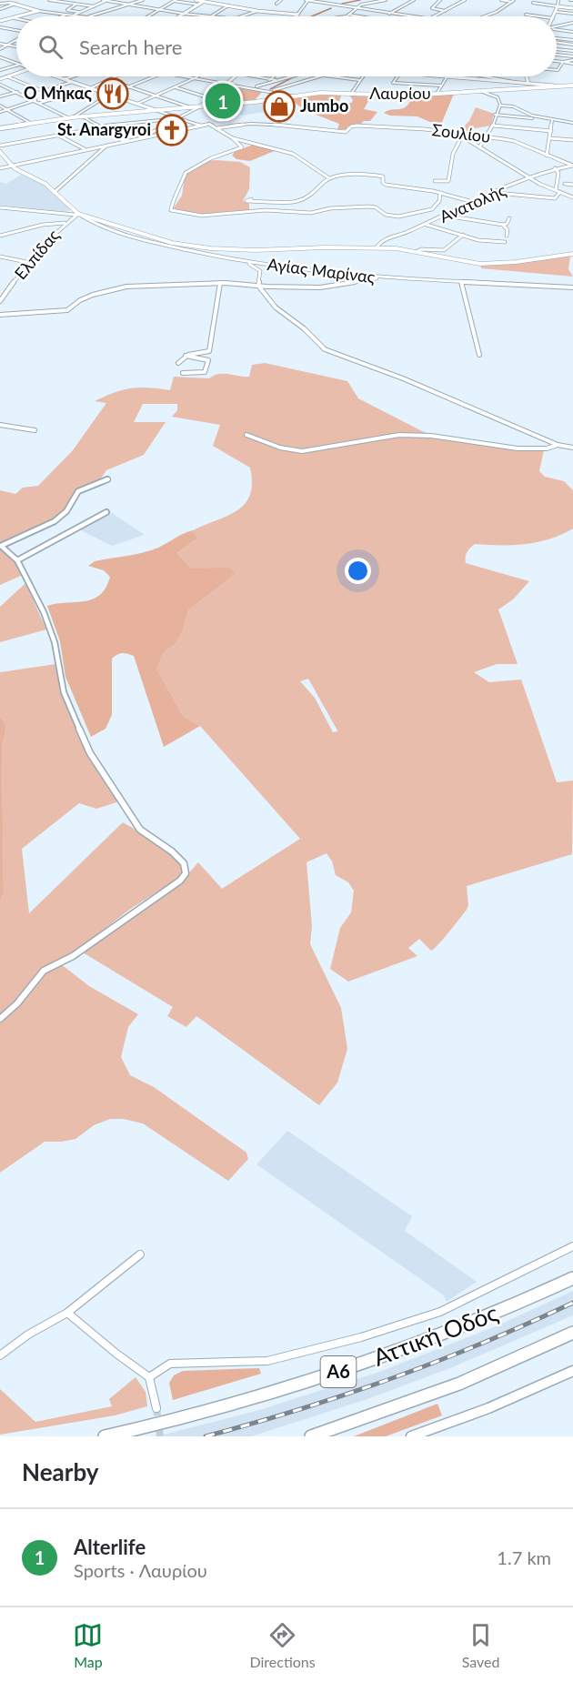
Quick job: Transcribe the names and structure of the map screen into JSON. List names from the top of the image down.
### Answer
{
  "streets": {
    "highway": ["Αττική Οδός", "Α6"],
    "main road": ["Λαυρίου"],
    "street": [
      "Σουλίου",
      "Ανατολής",
      "Ελπίδας",
      "Αγίας Μαρίνας"
    ]
  },
  "crossings": [
    ["Σουλίου", "Ανατολής"],
    ["Ελπίδας", "Αγίας Μαρίνας"]
  ],
  "places": {
    "restaurant": ["Ο Μήκας"],
    "shop": ["Jumbo"],
    "church": ["St. Anargyroi"]
  },
  "page": {
    "search": "Search here",
    "pins": "1",
    "heading": "Nearby",
    "list": [
      {
        "mark": "1",
        "name": "Alterlife",
        "note": "Sports · Λαυρίου",
        "value": "1.7 km"
      }
    ],
    "nav": ["Map", "Directions", "Saved"]
  }
}
